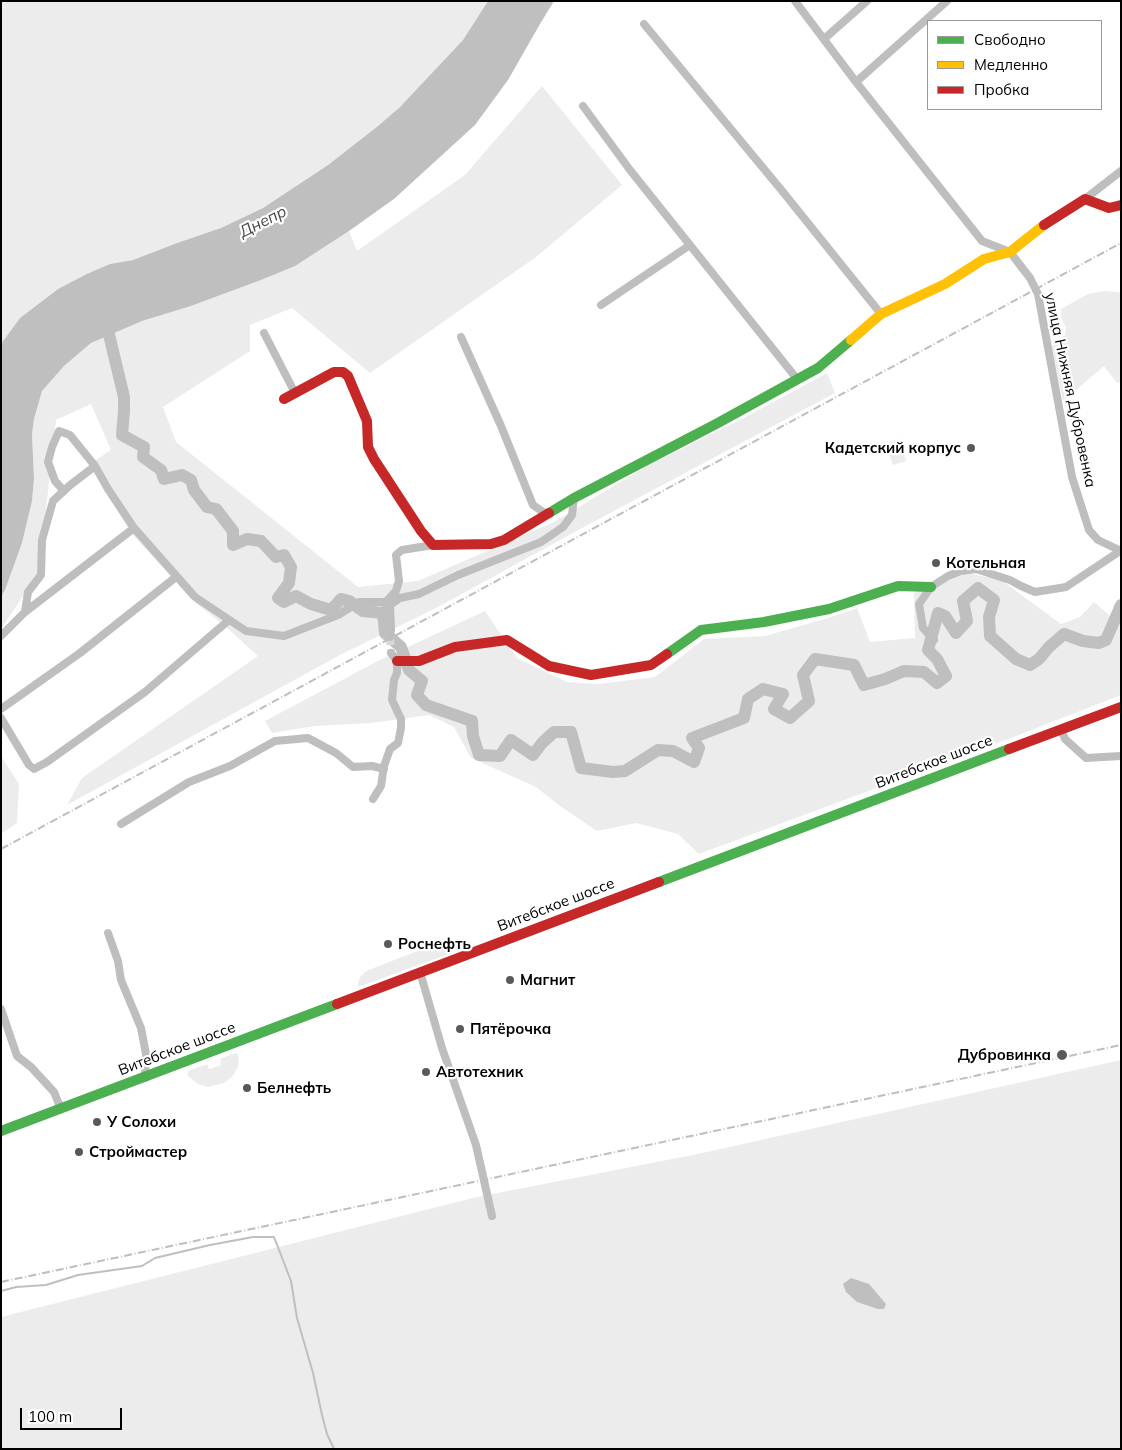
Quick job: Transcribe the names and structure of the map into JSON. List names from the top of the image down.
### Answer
{
  "streets": {
    "street": ["улица Нижняя Дубровенка", "Витебское шоссе"]
  },
  "water": ["Днепр"],
  "places": [
    "Кадетский корпус",
    "Котельная",
    "Роснефть",
    "Магнит",
    "Пятёрочка",
    "Дубровинка",
    "Автотехник",
    "Белнефть",
    "У Солохи",
    "Строймастер"
  ],
  "legend": ["Свободно", "Медленно", "Пробка"],
  "scale_bar": "100 m"
}
